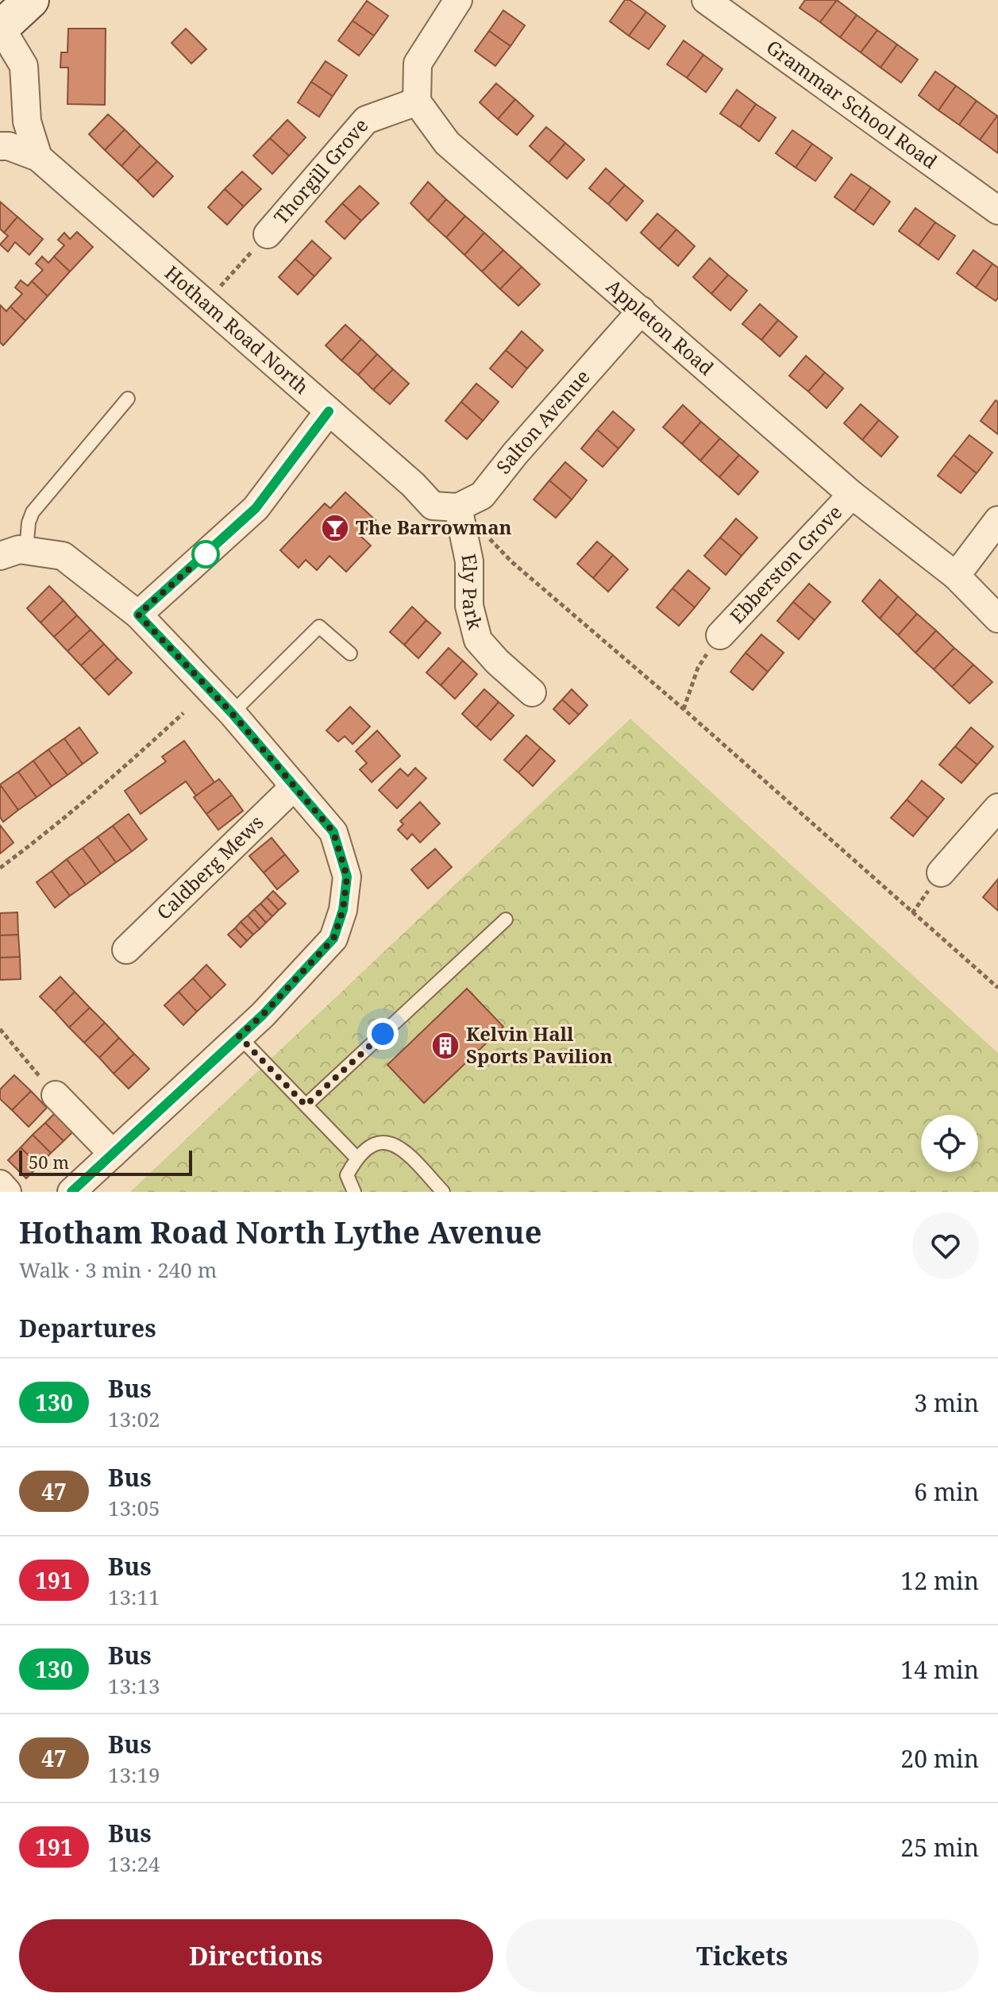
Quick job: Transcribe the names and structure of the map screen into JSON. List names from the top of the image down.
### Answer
{
  "streets": {
    "street": [
      "Grammar School Road",
      "Thorgill Grove",
      "Appleton Road",
      "Hotham Road North",
      "Salton Avenue",
      "Ebberston Grove",
      "Ely Park",
      "Caldberg Mews"
    ]
  },
  "crossings": [
    ["Thorgill Grove", "Appleton Road"],
    ["Appleton Road", "Salton Avenue"],
    ["Appleton Road", "Ebberston Grove"],
    ["Hotham Road North", "Salton Avenue"],
    ["Hotham Road North", "Ely Park"],
    ["Salton Avenue", "Ely Park"]
  ],
  "places": {
    "bar": ["The Barrowman"],
    "building": ["Kelvin Hall Sports Pavilion"]
  },
  "lines": ["bus line 130"],
  "scale_bar": "50 m",
  "page": {
    "scale": "50 m",
    "heading": [
      ["Hotham Road North Lythe Avenue", "Walk · 3 min · 240 m"],
      "Departures"
    ],
    "list": [
      {
        "mark": "130",
        "name": "Bus",
        "note": "13:02",
        "value": "3 min"
      },
      {
        "mark": "47",
        "name": "Bus",
        "note": "13:05",
        "value": "6 min"
      },
      {
        "mark": "191",
        "name": "Bus",
        "note": "13:11",
        "value": "12 min"
      },
      {
        "mark": "130",
        "name": "Bus",
        "note": "13:13",
        "value": "14 min"
      },
      {
        "mark": "47",
        "name": "Bus",
        "note": "13:19",
        "value": "20 min"
      },
      {
        "mark": "191",
        "name": "Bus",
        "note": "13:24",
        "value": "25 min"
      }
    ],
    "buttons": ["Directions", "Tickets"]
  }
}
